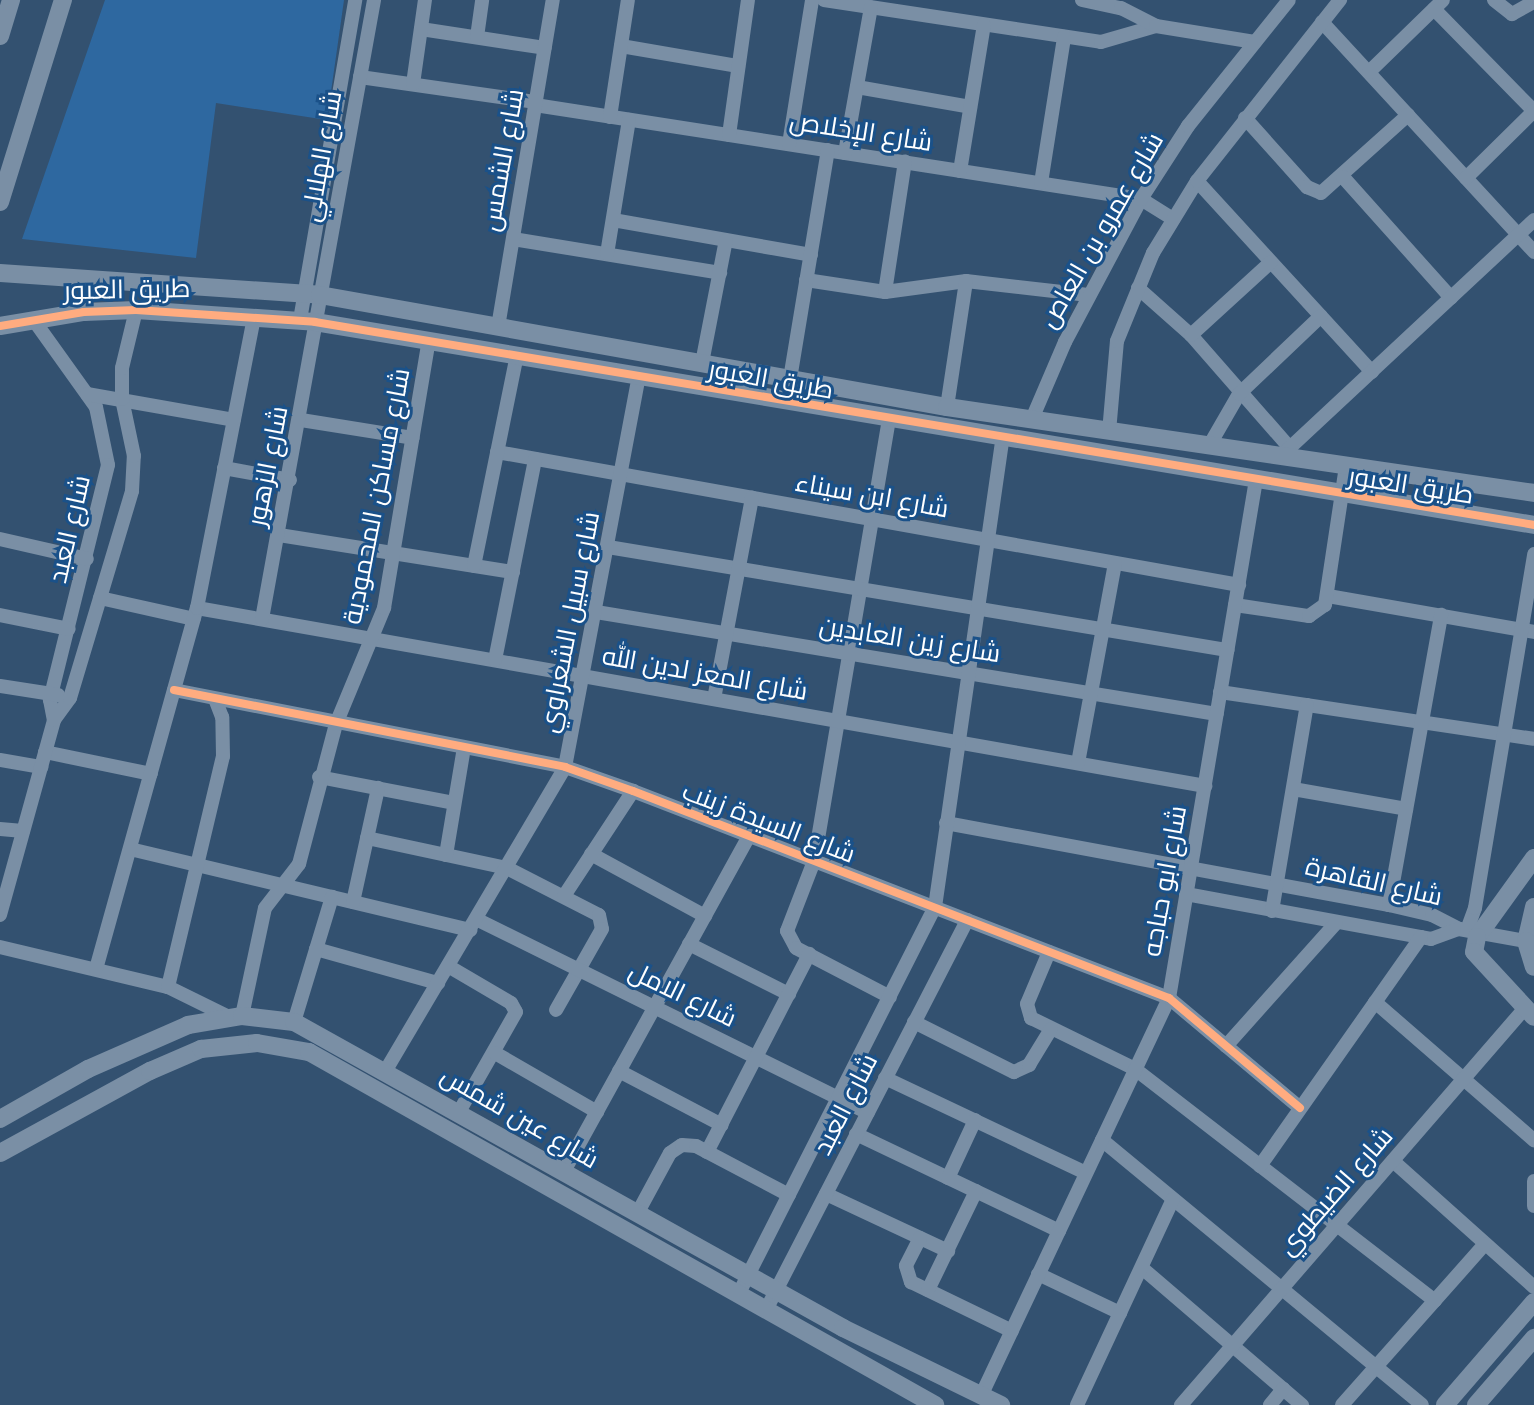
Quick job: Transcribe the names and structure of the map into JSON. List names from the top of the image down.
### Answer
{
  "streets": {
    "street": [
      "شارع الإخلاص",
      "شارع الهلالي",
      "شارع الشمس",
      "شارع عمرو بن العاص",
      "طريق العبور",
      "شارع الزهور",
      "شارع ابن سيناء",
      "شارع مساكن المحمودية",
      "شارع العبد",
      "شارع سبيل الشعراوي",
      "شارع زين العابدين",
      "شارع المعز لدين الله",
      "شارع السيدة زينب",
      "شارع ابو حباجه",
      "شارع القاهرة",
      "شارع الامل",
      "شارع عين شمس",
      "شارع الضيطوي"
    ]
  },
  "crossings": [
    ["شارع الإخلاص", "شارع الهلالي"],
    ["شارع الإخلاص", "شارع الشمس"],
    ["شارع الإخلاص", "شارع عمرو بن العاص"],
    ["شارع الهلالي", "طريق العبور"],
    ["شارع الهلالي", "شارع الزهور"],
    ["شارع الشمس", "طريق العبور"],
    ["شارع عمرو بن العاص", "طريق العبور"],
    ["طريق العبور", "شارع الزهور"],
    ["طريق العبور", "شارع مساكن المحمودية"],
    ["طريق العبور", "شارع العبد"],
    ["طريق العبور", "شارع سبيل الشعراوي"],
    ["طريق العبور", "شارع ابو حباجه"],
    ["شارع الزهور", "شارع المعز لدين الله"],
    ["شارع ابن سيناء", "شارع العبد"],
    ["شارع ابن سيناء", "شارع سبيل الشعراوي"],
    ["شارع ابن سيناء", "شارع ابو حباجه"],
    ["شارع مساكن المحمودية", "شارع المعز لدين الله"],
    ["شارع مساكن المحمودية", "شارع السيدة زينب"],
    ["شارع مساكن المحمودية", "شارع الامل"],
    ["شارع مساكن المحمودية", "شارع عين شمس"],
    ["شارع العبد", "شارع زين العابدين"],
    ["شارع العبد", "شارع المعز لدين الله"],
    ["شارع العبد", "شارع السيدة زينب"],
    ["شارع العبد", "شارع القاهرة"],
    ["شارع العبد", "شارع الامل"],
    ["شارع العبد", "شارع عين شمس"],
    ["شارع سبيل الشعراوي", "شارع زين العابدين"],
    ["شارع سبيل الشعراوي", "شارع المعز لدين الله"],
    ["شارع سبيل الشعراوي", "شارع السيدة زينب"],
    ["شارع سبيل الشعراوي", "شارع الامل"],
    ["شارع سبيل الشعراوي", "شارع عين شمس"],
    ["شارع زين العابدين", "شارع ابو حباجه"],
    ["شارع المعز لدين الله", "شارع ابو حباجه"],
    ["شارع السيدة زينب", "شارع ابو حباجه"],
    ["شارع ابو حباجه", "شارع القاهرة"],
    ["شارع ابو حباجه", "شارع عين شمس"]
  ]
}
